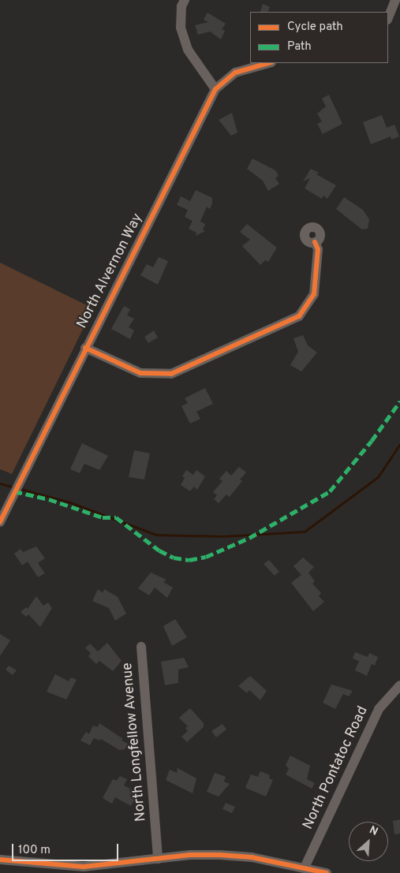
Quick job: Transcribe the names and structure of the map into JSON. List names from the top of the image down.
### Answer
{
  "streets": {
    "street": ["North Alvernon Way", "North Longfellow Avenue", "North Pontatoc Road"]
  },
  "legend": ["Cycle path", "Path"],
  "scale_bar": "100 m",
  "north": "top right"
}
